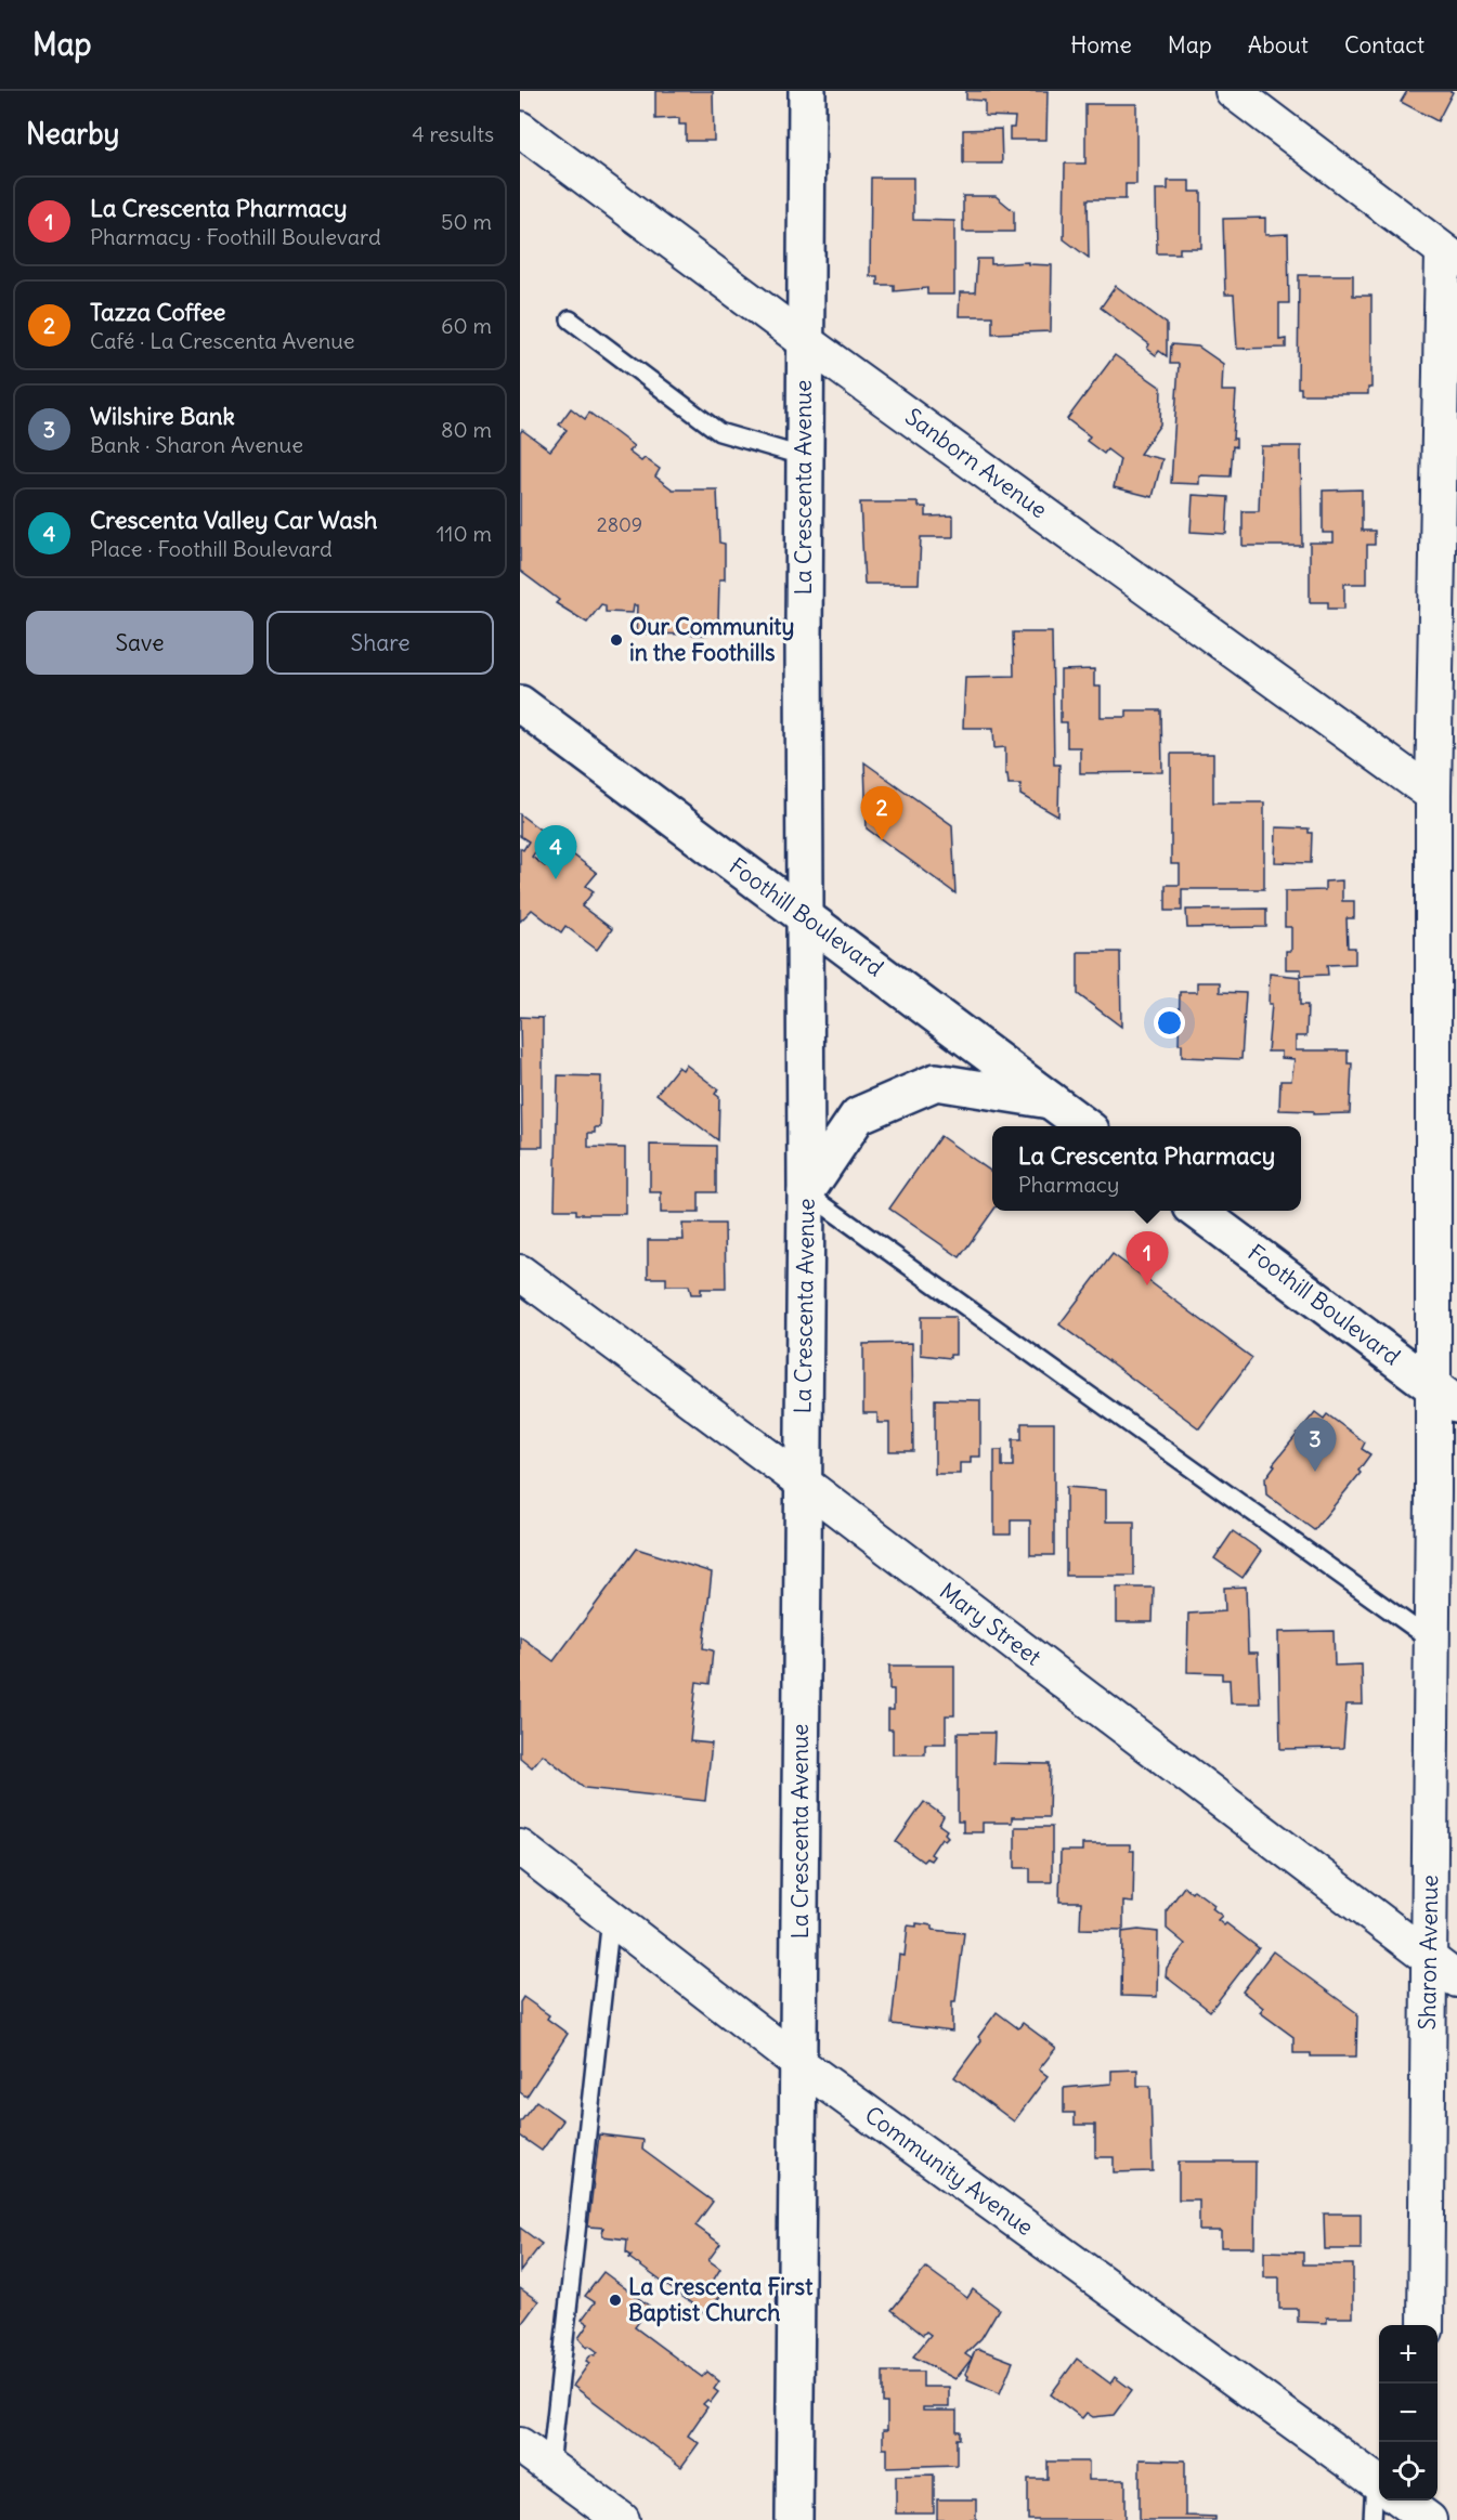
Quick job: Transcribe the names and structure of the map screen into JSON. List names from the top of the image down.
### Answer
{
  "streets": {
    "main road": ["La Crescenta Avenue", "Foothill Boulevard"],
    "street": [
      "Sanborn Avenue",
      "Mary Street",
      "Sharon Avenue",
      "Community Avenue"
    ]
  },
  "crossings": [
    ["Sanborn Avenue", "La Crescenta Avenue"],
    ["Sanborn Avenue", "Sharon Avenue"],
    ["La Crescenta Avenue", "Foothill Boulevard"],
    ["La Crescenta Avenue", "Mary Street"],
    ["La Crescenta Avenue", "Community Avenue"],
    ["Foothill Boulevard", "Sharon Avenue"],
    ["Mary Street", "Sharon Avenue"]
  ],
  "places": ["Our Community in the Foothills", "La Crescenta First Baptist Church"],
  "house_numbers": ["2809"],
  "page": {
    "header": "Map",
    "nav": [
      "Home",
      "Map",
      "About",
      "Contact"
    ],
    "heading": ["Nearby", "4 results"],
    "list": [
      {
        "mark": "1",
        "name": "La Crescenta Pharmacy",
        "note": "Pharmacy · Foothill Boulevard",
        "value": "50 m"
      },
      {
        "mark": "2",
        "name": "Tazza Coffee",
        "note": "Café · La Crescenta Avenue",
        "value": "60 m"
      },
      {
        "mark": "3",
        "name": "Wilshire Bank",
        "note": "Bank · Sharon Avenue",
        "value": "80 m"
      },
      {
        "mark": "4",
        "name": "Crescenta Valley Car Wash",
        "note": "Place · Foothill Boulevard",
        "value": "110 m"
      }
    ],
    "buttons": ["Save", "Share"],
    "pins": [
      "2",
      "4",
      "1",
      "3"
    ],
    "popup": ["La Crescenta Pharmacy", "Pharmacy"],
    "map_buttons": ["+", "−"]
  }
}
